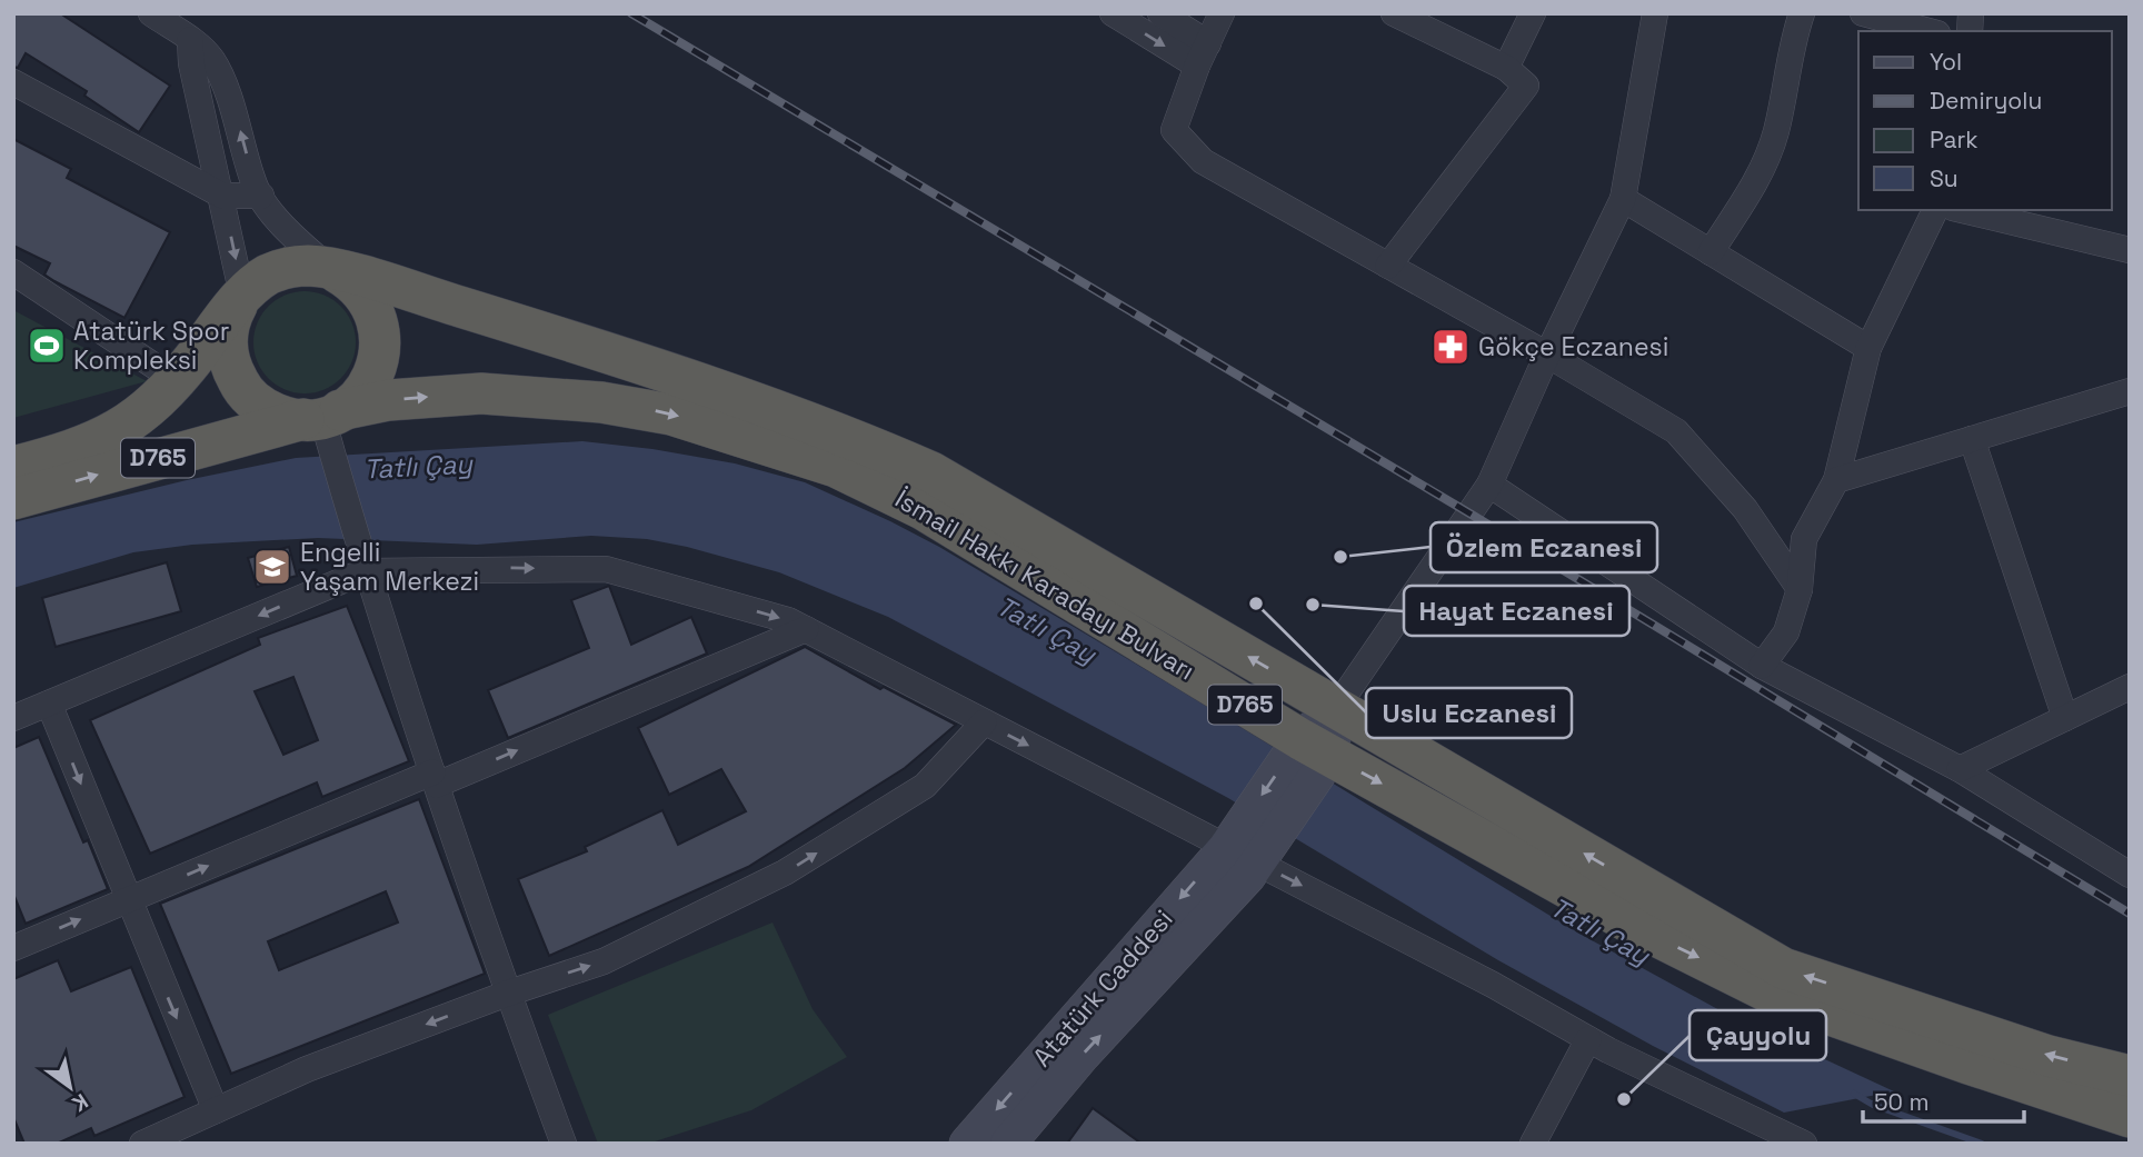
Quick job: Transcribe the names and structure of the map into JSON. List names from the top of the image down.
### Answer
{
  "streets": {
    "highway": ["D765", "İsmail Hakkı Karadayı Bulvarı"],
    "main road": ["Atatürk Caddesi"]
  },
  "crossings": [
    ["D765", "İsmail Hakkı Karadayı Bulvarı"]
  ],
  "water": ["Tatlı Çay"],
  "places": {
    "sports": ["Atatürk Spor Kompleksi"],
    "pharmacy": ["Gökçe Eczanesi"],
    "other": [
      "Özlem Eczanesi",
      "Uslu Eczanesi",
      "Hayat Eczanesi",
      "Çayyolu"
    ],
    "school or university": ["Engelli Yaşam Merkezi"]
  },
  "legend": [
    "Yol",
    "Demiryolu",
    "Park",
    "Su"
  ],
  "scale_bar": "50 m",
  "north": "bottom right"
}
